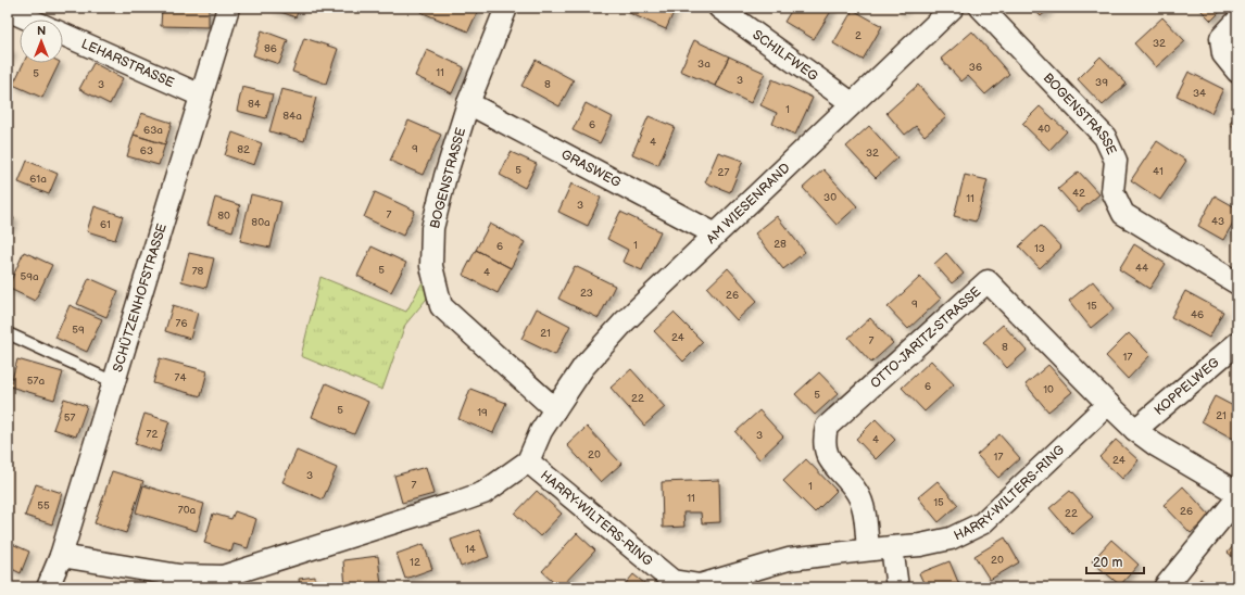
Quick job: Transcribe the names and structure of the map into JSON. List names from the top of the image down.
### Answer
{
  "streets": {
    "street": [
      "SCHILFWEG",
      "LEHARSTRASSE",
      "BOGENSTRASSE",
      "GRASWEG",
      "AM WIESENRAND",
      "SCHÜTZENHOFSTRASSE",
      "OTTO-JARITZ-STRASSE",
      "KOPPELWEG",
      "HARRY-WILTERS-RING"
    ]
  },
  "crossings": [
    ["SCHILFWEG", "AM WIESENRAND"],
    ["LEHARSTRASSE", "SCHÜTZENHOFSTRASSE"],
    ["BOGENSTRASSE", "GRASWEG"],
    ["BOGENSTRASSE", "AM WIESENRAND"],
    ["BOGENSTRASSE", "HARRY-WILTERS-RING"],
    ["GRASWEG", "AM WIESENRAND"],
    ["AM WIESENRAND", "HARRY-WILTERS-RING"],
    ["SCHÜTZENHOFSTRASSE", "HARRY-WILTERS-RING"],
    ["OTTO-JARITZ-STRASSE", "KOPPELWEG"],
    ["OTTO-JARITZ-STRASSE", "HARRY-WILTERS-RING"]
  ],
  "house_numbers": [
    "2",
    "32",
    "86",
    "3a",
    "36",
    "11",
    "5",
    "3",
    "39",
    "3",
    "8",
    "34",
    "84",
    "1",
    "84a",
    "6",
    "40",
    "63a",
    "4",
    "9",
    "82",
    "63",
    "32",
    "5",
    "41",
    "27",
    "61a",
    "42",
    "30",
    "11",
    "3",
    "7",
    "80",
    "43",
    "80a",
    "61",
    "28",
    "1",
    "6",
    "13",
    "44",
    "5",
    "78",
    "4",
    "59a",
    "23",
    "26",
    "9",
    "15",
    "46",
    "76",
    "59",
    "21",
    "24",
    "7",
    "8",
    "17",
    "74",
    "57a",
    "6",
    "10",
    "5",
    "22",
    "5",
    "19",
    "21",
    "57",
    "72",
    "3",
    "4",
    "20",
    "17",
    "24",
    "3",
    "7",
    "1",
    "11",
    "15",
    "55",
    "70a",
    "26",
    "22",
    "14",
    "20",
    "12"
  ],
  "scale_bar": "20 m",
  "north": "top"
}
